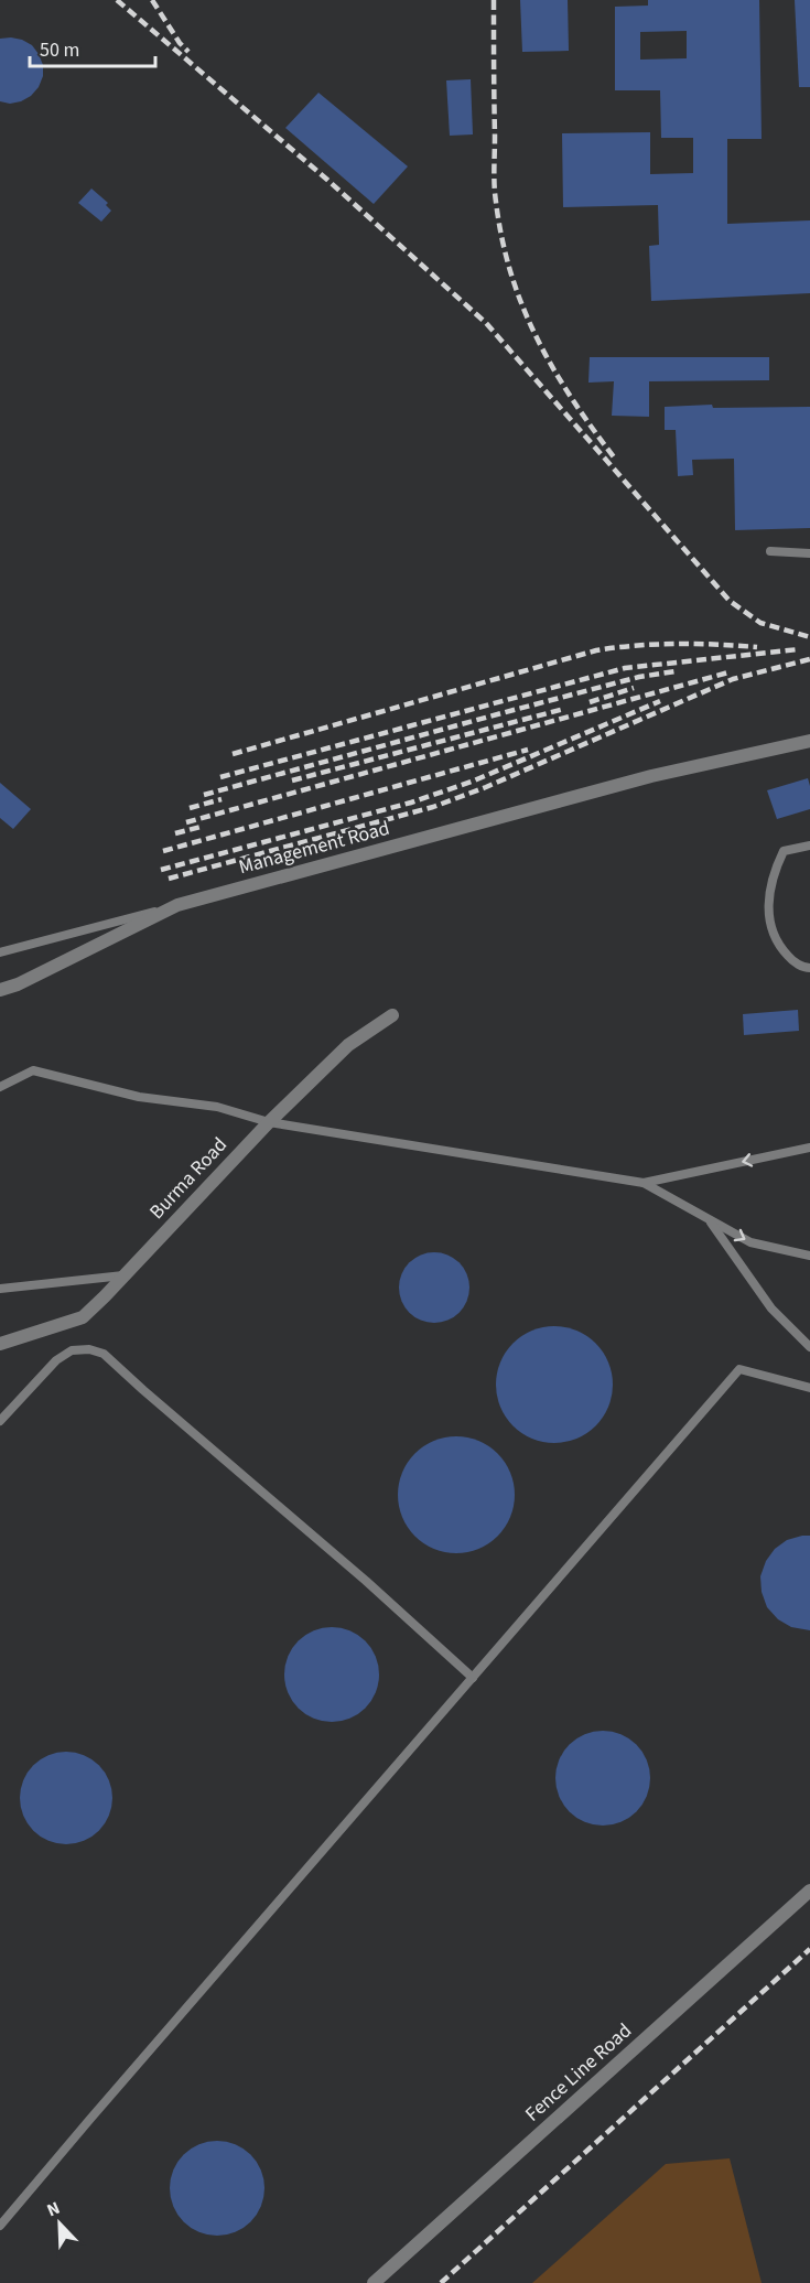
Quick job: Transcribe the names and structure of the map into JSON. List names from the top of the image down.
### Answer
{
  "streets": {
    "street": ["Management Road", "Burma Road", "Fence Line Road"]
  },
  "scale_bar": "50 m",
  "north": "top left"
}
